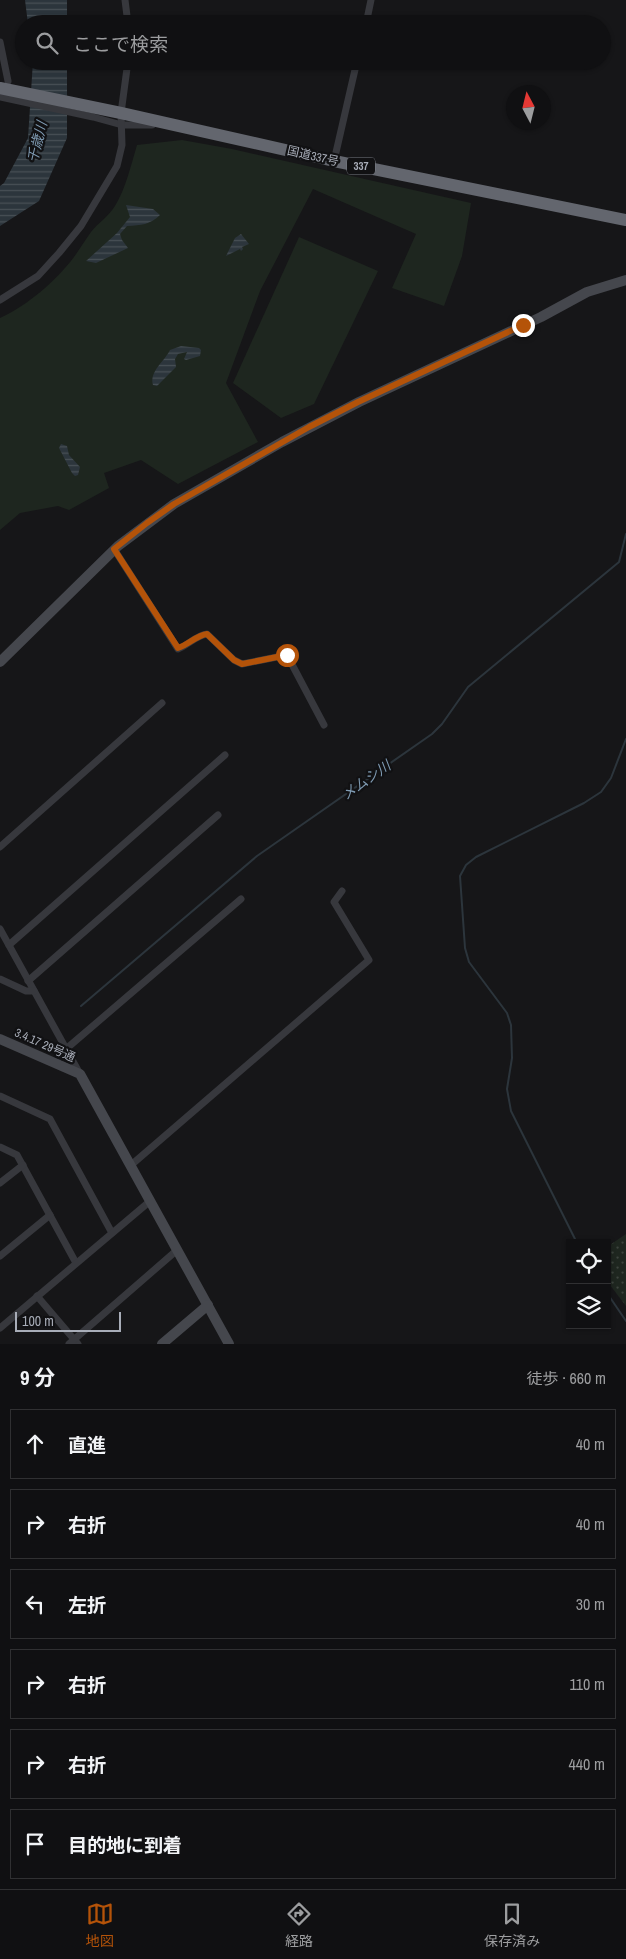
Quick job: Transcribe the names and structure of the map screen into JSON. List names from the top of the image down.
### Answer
{
  "streets": {
    "highway": ["国道337号", "337"],
    "street": ["3.4.17 29号通"]
  },
  "water": ["千歳川", "メムシ川"],
  "scale_bar": "100 m",
  "north": "top",
  "page": {
    "search": "ここで検索",
    "scale": "100 m",
    "heading": ["9 分", "徒歩 · 660 m"],
    "list": [
      ["直進", "40 m"],
      ["右折", "40 m"],
      ["左折", "30 m"],
      ["右折", "110 m"],
      ["右折", "440 m"],
      "目的地に到着"
    ],
    "nav": ["地図", "経路", "保存済み"]
  }
}
